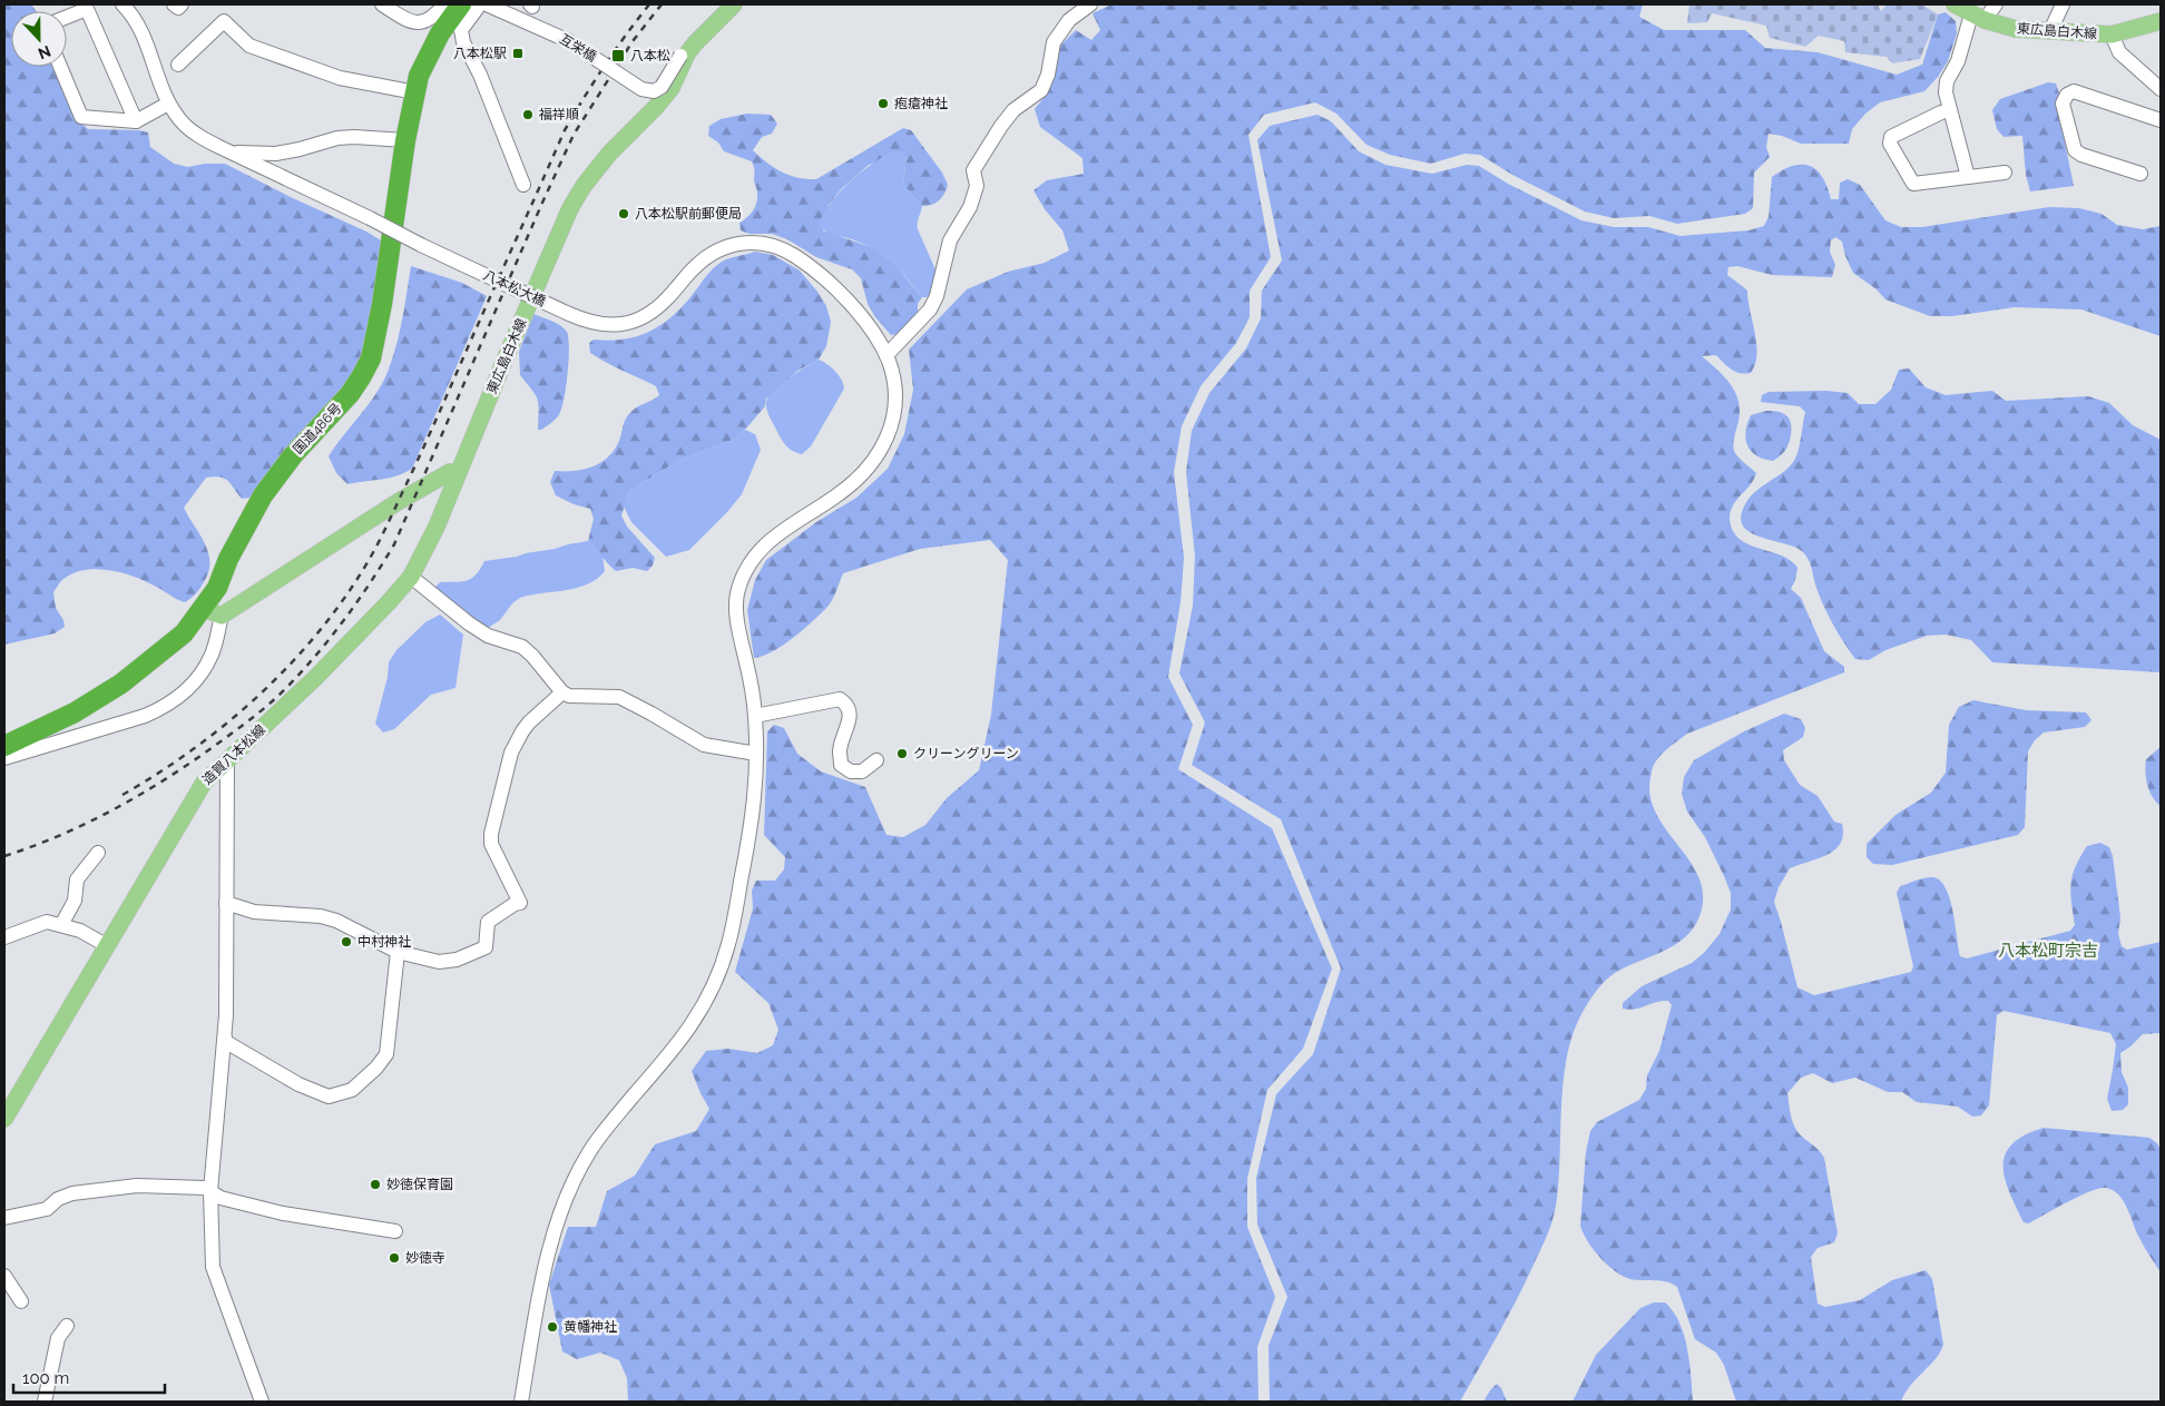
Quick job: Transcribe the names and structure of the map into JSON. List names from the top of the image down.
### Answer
{
  "streets": {
    "highway": ["国道486号"],
    "main road": ["東広島白木線", "造賀八本松線"],
    "street": ["互栄橋", "八本松大橋"]
  },
  "crossings": [
    ["東広島白木線", "互栄橋"],
    ["東広島白木線", "造賀八本松線"]
  ],
  "districts": ["八本松町宗吉"],
  "places": {
    "transit": ["八本松駅", "八本松"],
    "other": [
      "疱瘡神社",
      "福祥順",
      "八本松駅前郵便局",
      "クリーングリーン",
      "中村神社",
      "妙徳保育園",
      "妙徳寺",
      "黄幡神社"
    ]
  },
  "scale_bar": "100 m",
  "north": "bottom"
}
